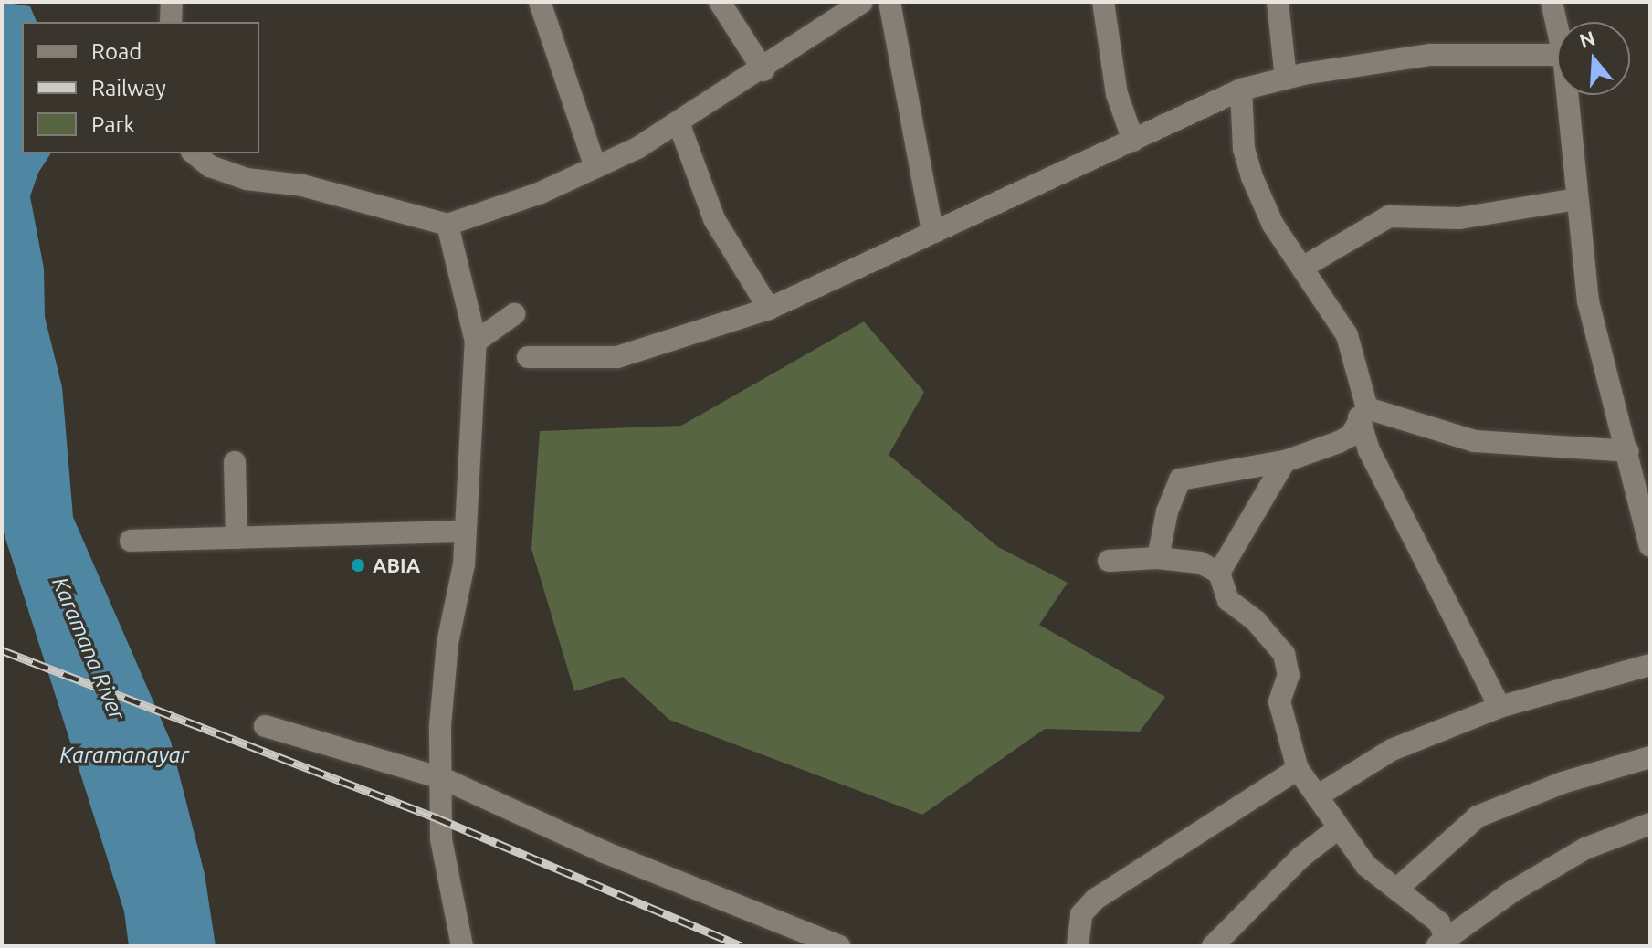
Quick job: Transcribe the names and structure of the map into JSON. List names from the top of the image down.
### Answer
{
  "water": ["Karamana River", "Karamanayar"],
  "places": ["ABIA"],
  "legend": ["Road", "Railway", "Park"],
  "north": "top"
}
